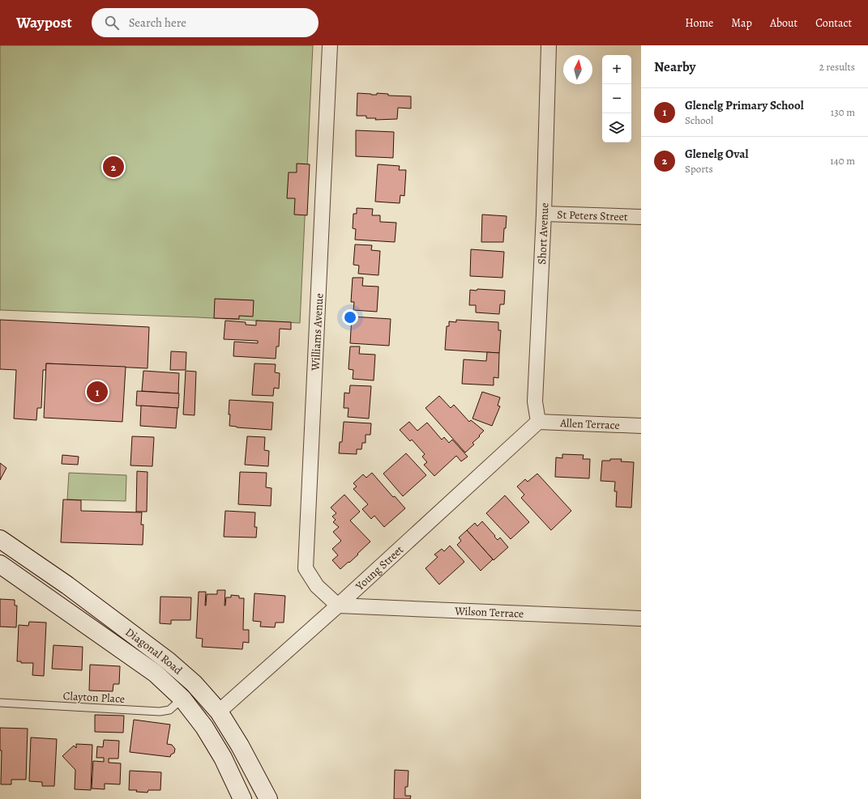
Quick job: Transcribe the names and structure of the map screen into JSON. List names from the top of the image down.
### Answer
{
  "streets": {
    "main road": ["Diagonal Road"],
    "street": [
      "St Peters Street",
      "Short Avenue",
      "Williams Avenue",
      "Allen Terrace",
      "Young Street",
      "Wilson Terrace"
    ],
    "lane": ["Clayton Place"]
  },
  "crossings": [
    ["St Peters Street", "Short Avenue"],
    ["Short Avenue", "Allen Terrace"],
    ["Short Avenue", "Young Street"],
    ["Williams Avenue", "Young Street"],
    ["Williams Avenue", "Wilson Terrace"],
    ["Allen Terrace", "Young Street"],
    ["Young Street", "Wilson Terrace"],
    ["Young Street", "Diagonal Road"],
    ["Diagonal Road", "Clayton Place"]
  ],
  "north": "top",
  "page": {
    "header": "Waypost",
    "search": "Search here",
    "nav": [
      "Home",
      "Map",
      "About",
      "Contact"
    ],
    "heading": ["Nearby", "2 results"],
    "map_buttons": ["+", "−"],
    "list": [
      {
        "mark": "1",
        "name": "Glenelg Primary School",
        "note": "School",
        "value": "130 m"
      },
      {
        "mark": "2",
        "name": "Glenelg Oval",
        "note": "Sports",
        "value": "140 m"
      }
    ],
    "pins": ["2", "1"]
  }
}
